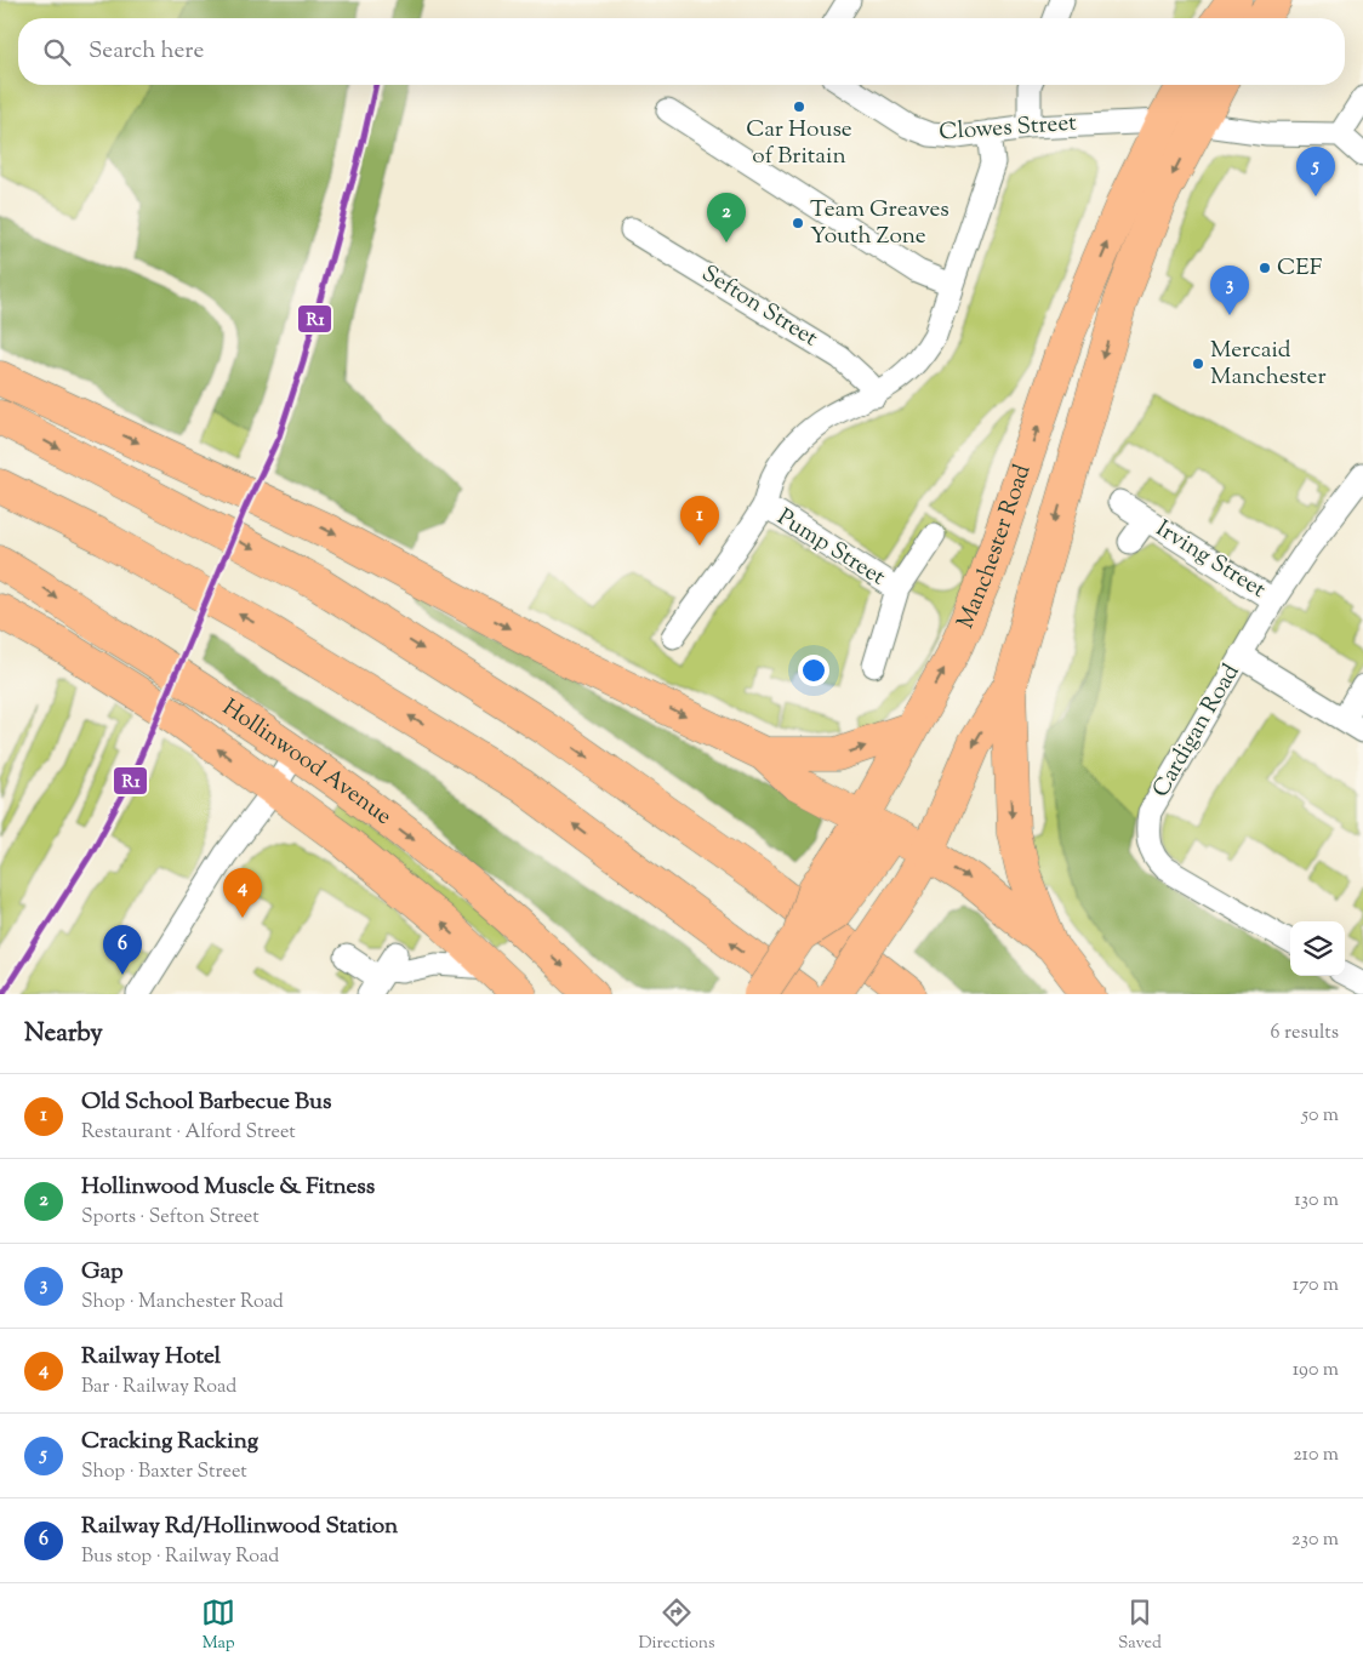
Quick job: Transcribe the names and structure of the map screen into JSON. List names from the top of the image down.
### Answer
{
  "streets": {
    "highway": ["Manchester Road", "Hollinwood Avenue"],
    "street": [
      "Clowes Street",
      "Sefton Street",
      "Pump Street",
      "Irving Street",
      "Cardigan Road"
    ]
  },
  "crossings": [
    ["Clowes Street", "Manchester Road"],
    ["Irving Street", "Cardigan Road"]
  ],
  "places": [
    "Car House of Britain",
    "Team Greaves Youth Zone",
    "CEF",
    "Mercaid Manchester"
  ],
  "lines": ["transit line R1"],
  "page": {
    "search": "Search here",
    "pins": [
      "5",
      "2",
      "3",
      "1",
      "4",
      "6"
    ],
    "heading": ["Nearby", "6 results"],
    "list": [
      {
        "mark": "1",
        "name": "Old School Barbecue Bus",
        "note": "Restaurant · Alford Street",
        "value": "50 m"
      },
      {
        "mark": "2",
        "name": "Hollinwood Muscle & Fitness",
        "note": "Sports · Sefton Street",
        "value": "130 m"
      },
      {
        "mark": "3",
        "name": "Gap",
        "note": "Shop · Manchester Road",
        "value": "170 m"
      },
      {
        "mark": "4",
        "name": "Railway Hotel",
        "note": "Bar · Railway Road",
        "value": "190 m"
      },
      {
        "mark": "5",
        "name": "Cracking Racking",
        "note": "Shop · Baxter Street",
        "value": "210 m"
      },
      {
        "mark": "6",
        "name": "Railway Rd/Hollinwood Station",
        "note": "Bus stop · Railway Road",
        "value": "230 m"
      }
    ],
    "nav": ["Map", "Directions", "Saved"]
  }
}
